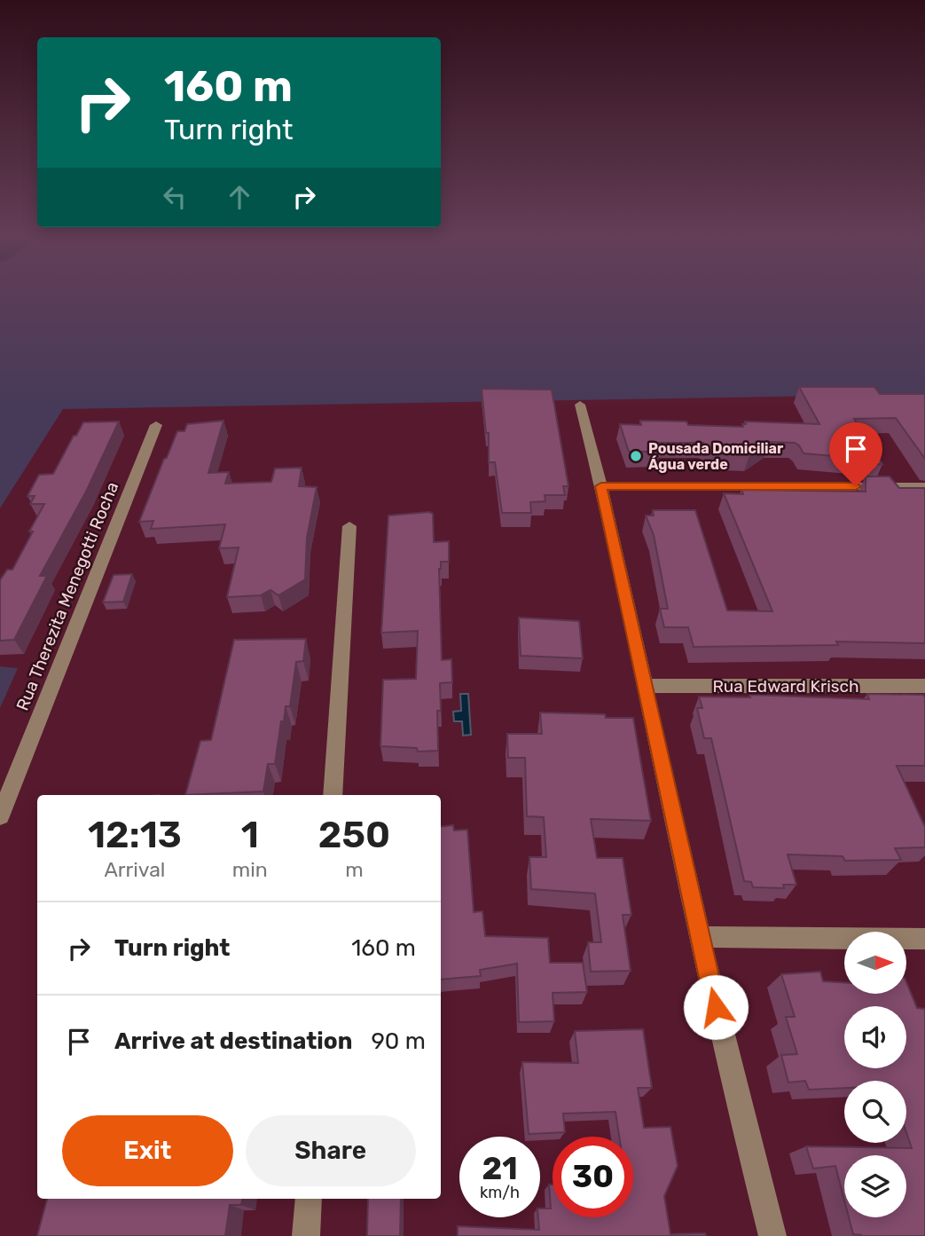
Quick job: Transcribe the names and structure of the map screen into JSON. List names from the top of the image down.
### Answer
{
  "streets": {
    "street": ["Rua Therezita Menegotti Rocha", "Rua Edward Krisch"]
  },
  "places": ["Pousada Domiciliar Água verde"],
  "north": "right",
  "page": {
    "turn": ["160 m", "Turn right"],
    "eta": [
      "12:13",
      "Arrival",
      "1",
      "min",
      "250",
      "m"
    ],
    "list": [
      {
        "name": "Turn right",
        "value": "160 m"
      },
      {
        "name": "Arrive at destination",
        "value": "90 m"
      }
    ],
    "buttons": ["Exit", "Share"],
    "speed": "21 km/h",
    "limit": "30"
  }
}
